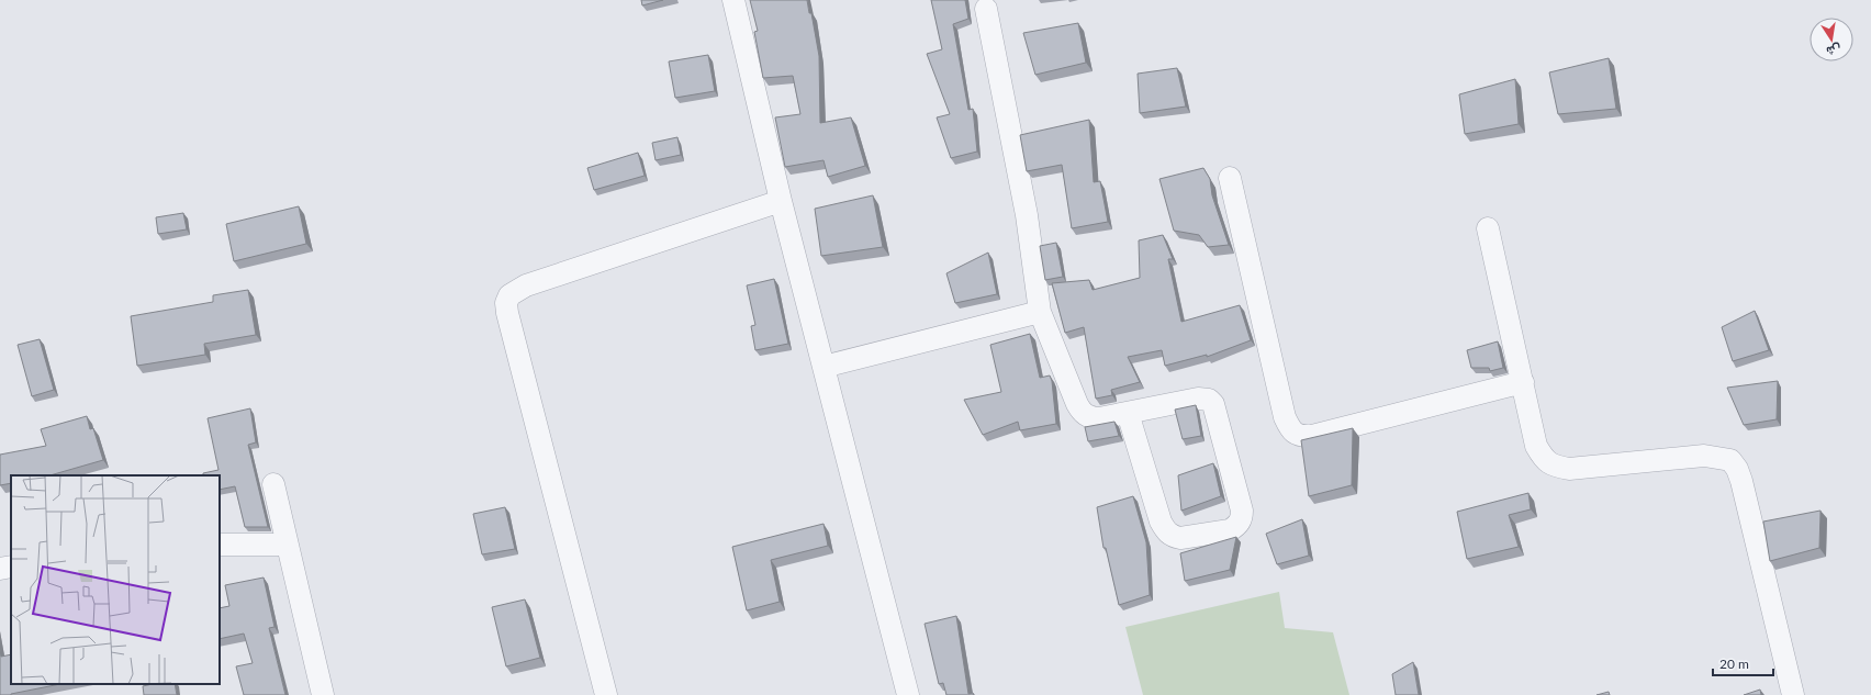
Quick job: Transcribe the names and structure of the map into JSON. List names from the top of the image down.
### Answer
{
  "scale_bar": "20 m",
  "north": "bottom"
}
